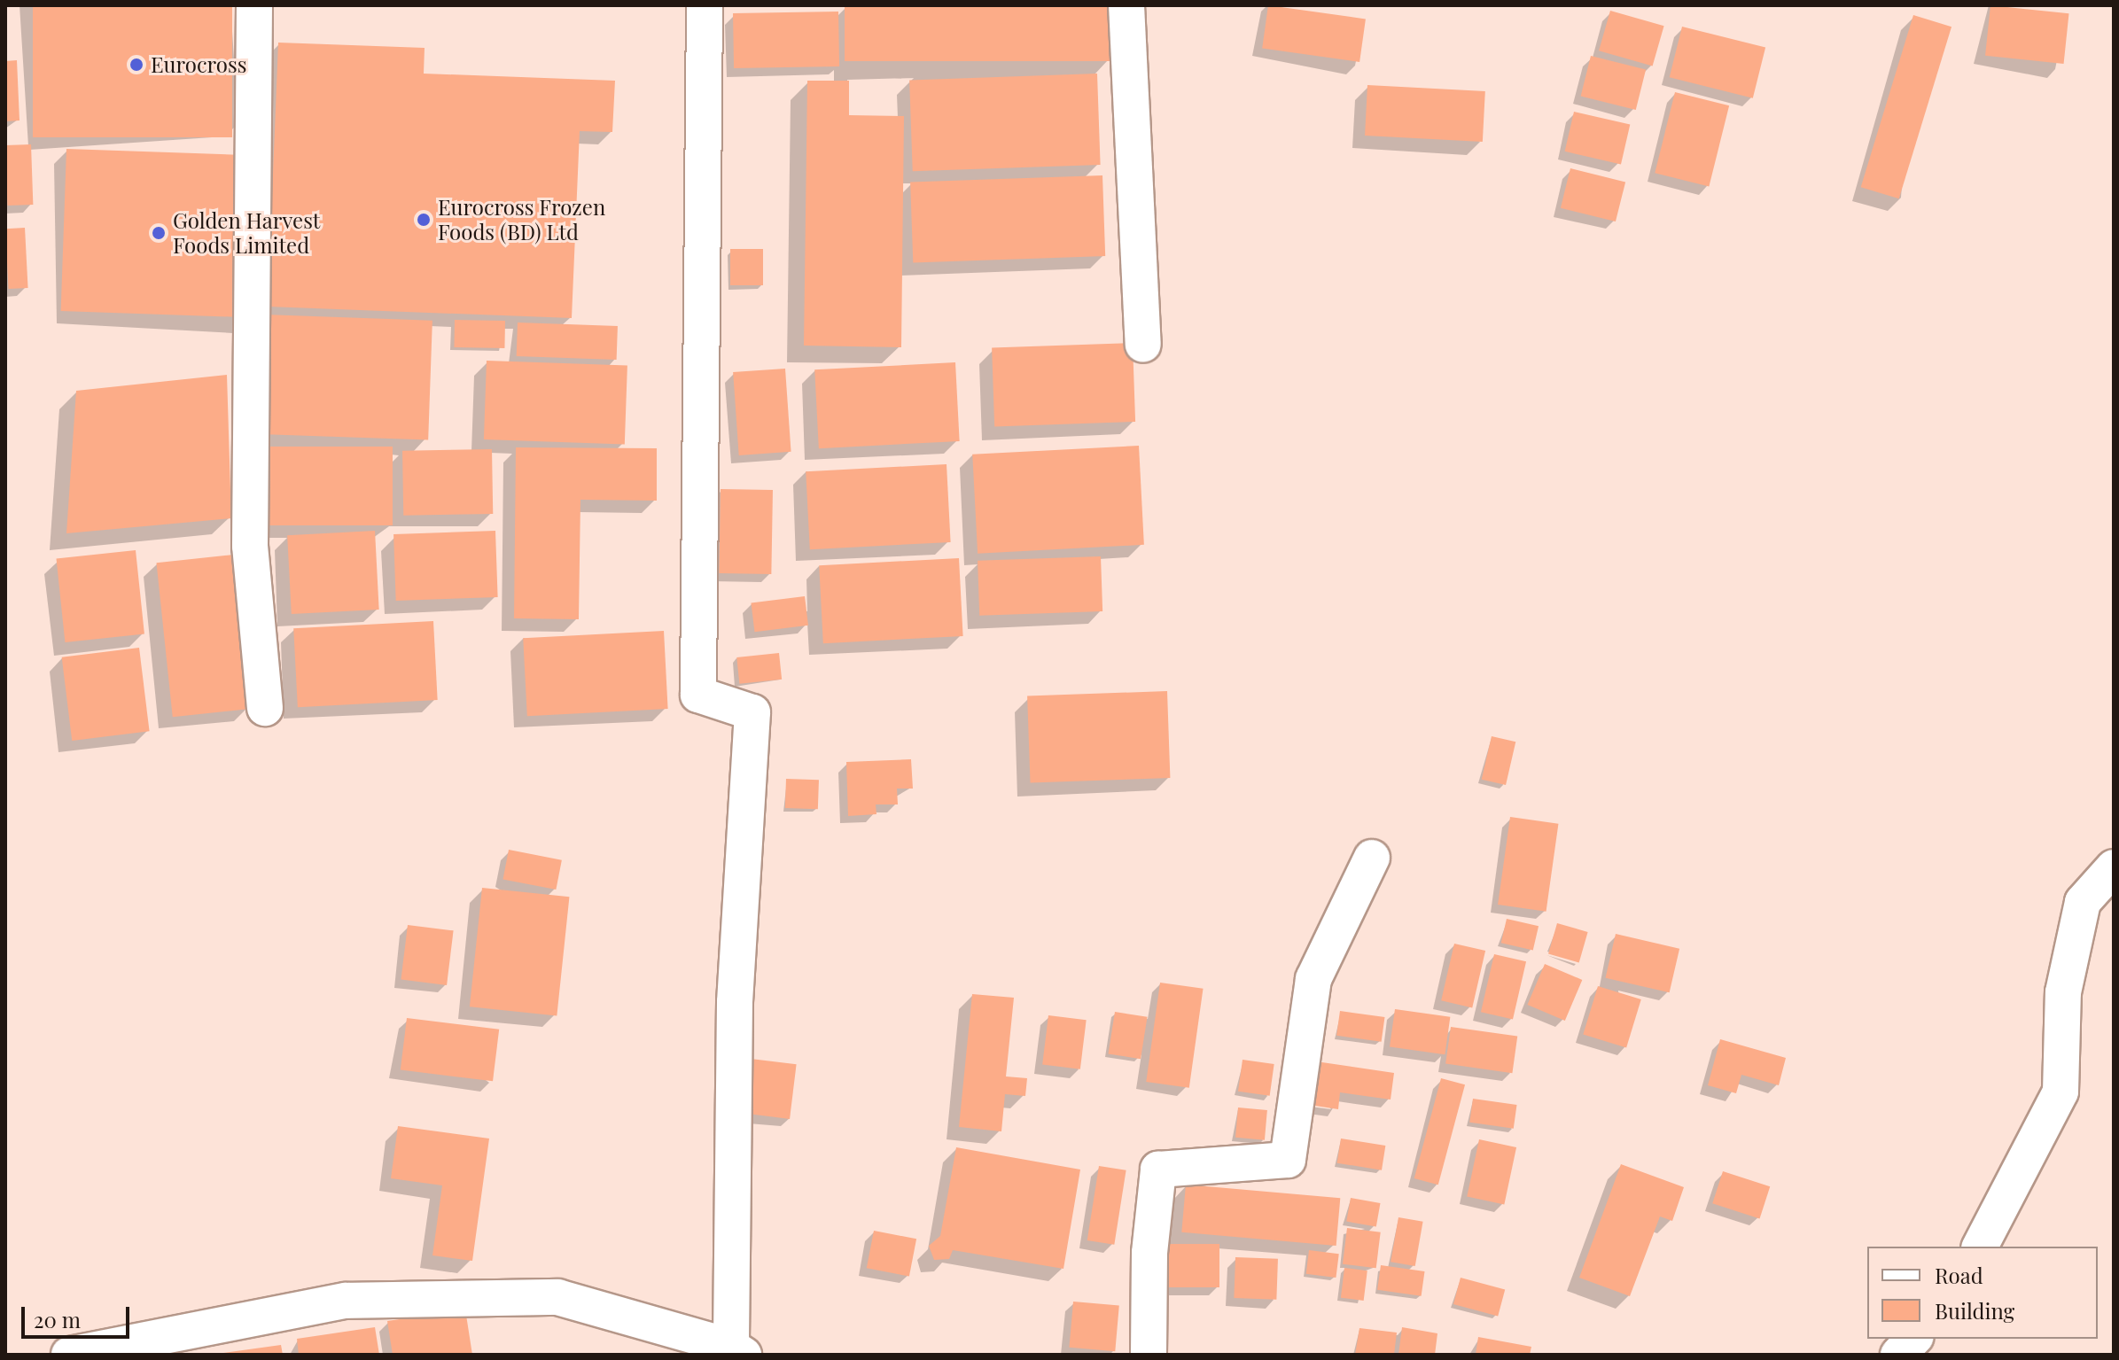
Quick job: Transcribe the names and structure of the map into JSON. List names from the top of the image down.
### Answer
{
  "places": ["Eurocross", "Eurocross Frozen Foods (BD) Ltd", "Golden Harvest Foods Limited"],
  "legend": ["Road", "Building"],
  "scale_bar": "20 m"
}
